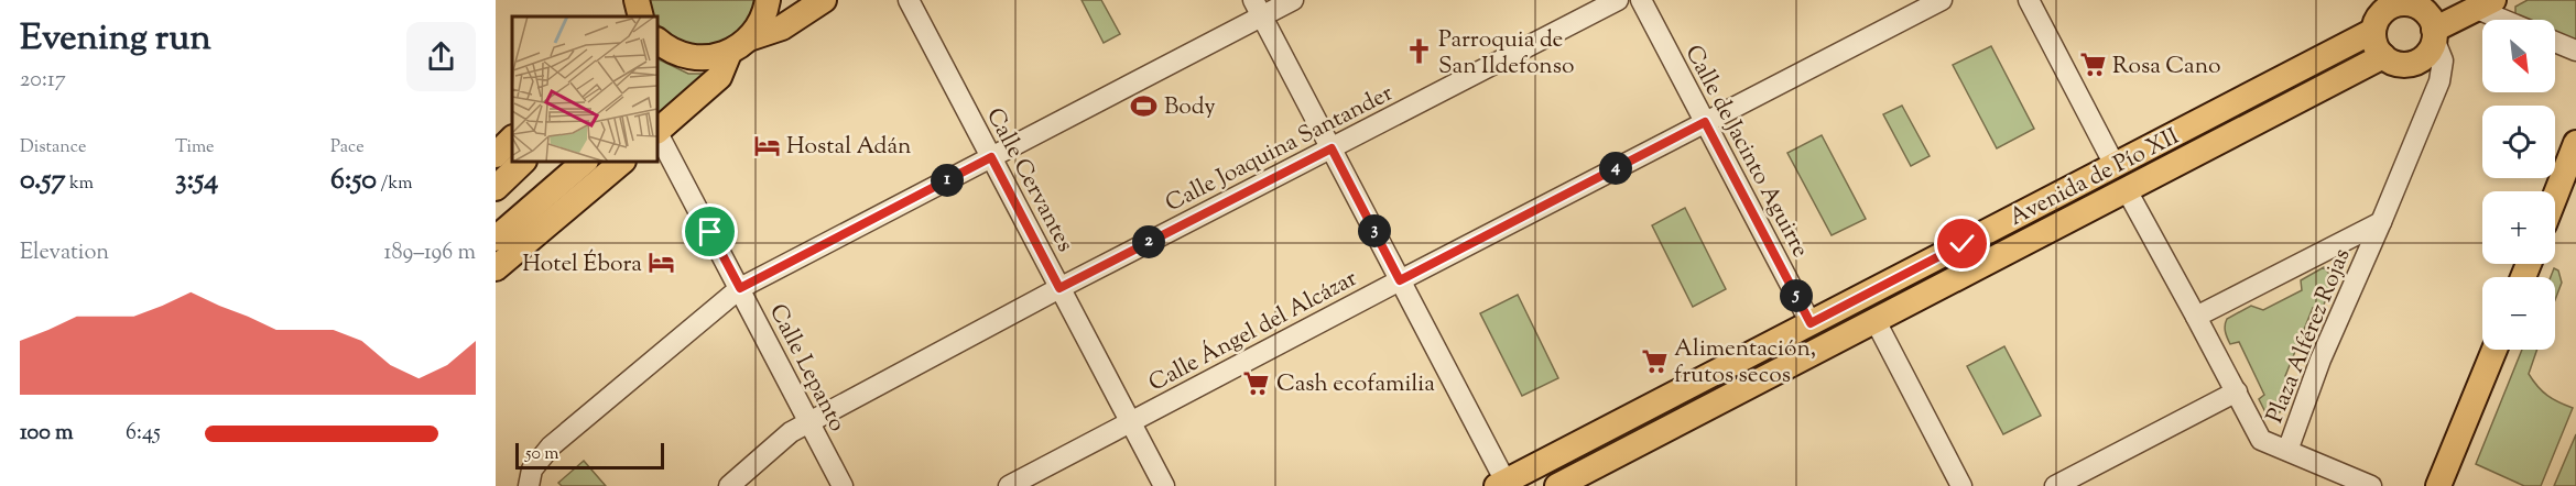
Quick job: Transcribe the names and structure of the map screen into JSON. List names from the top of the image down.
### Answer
{
  "streets": {
    "main road": ["Avenida de Pío XII"],
    "street": [
      "Calle Joaquina Santander",
      "Calle de Jacinto Aguirre",
      "Calle Cervantes",
      "Calle Ángel del Alcázar",
      "Plaza Alférez Rojas",
      "Calle Lepanto"
    ]
  },
  "crossings": [
    ["Calle Joaquina Santander", "Calle Cervantes"],
    ["Calle Joaquina Santander", "Calle Lepanto"],
    ["Calle de Jacinto Aguirre", "Avenida de Pío XII"],
    ["Calle de Jacinto Aguirre", "Calle Ángel del Alcázar"],
    ["Avenida de Pío XII", "Plaza Alférez Rojas"],
    ["Calle Cervantes", "Calle Ángel del Alcázar"]
  ],
  "places": {
    "church": ["Parroquia de San Ildefonso"],
    "supermarket": ["Rosa Cano", "Alimentación, frutos secos", "Cash ecofamilia"],
    "sports": ["Body"],
    "hotel": ["Hostal Adán", "Hotel Ébora"]
  },
  "scale_bar": "50 m",
  "north": "bottom right",
  "page": {
    "heading": ["Evening run", "20:17"],
    "map_buttons": ["+", "−"],
    "stats": [
      ["Distance", "0.57 km"],
      ["Time", "3:54"],
      ["Pace", "6:50 /km"]
    ],
    "pins": [
      "4",
      "1",
      "3",
      "2",
      "5"
    ],
    "chart": ["Elevation", "189–196 m"],
    "list": [
      {
        "name": "100 m",
        "note": "6:45"
      }
    ],
    "scale": "50 m"
  }
}
